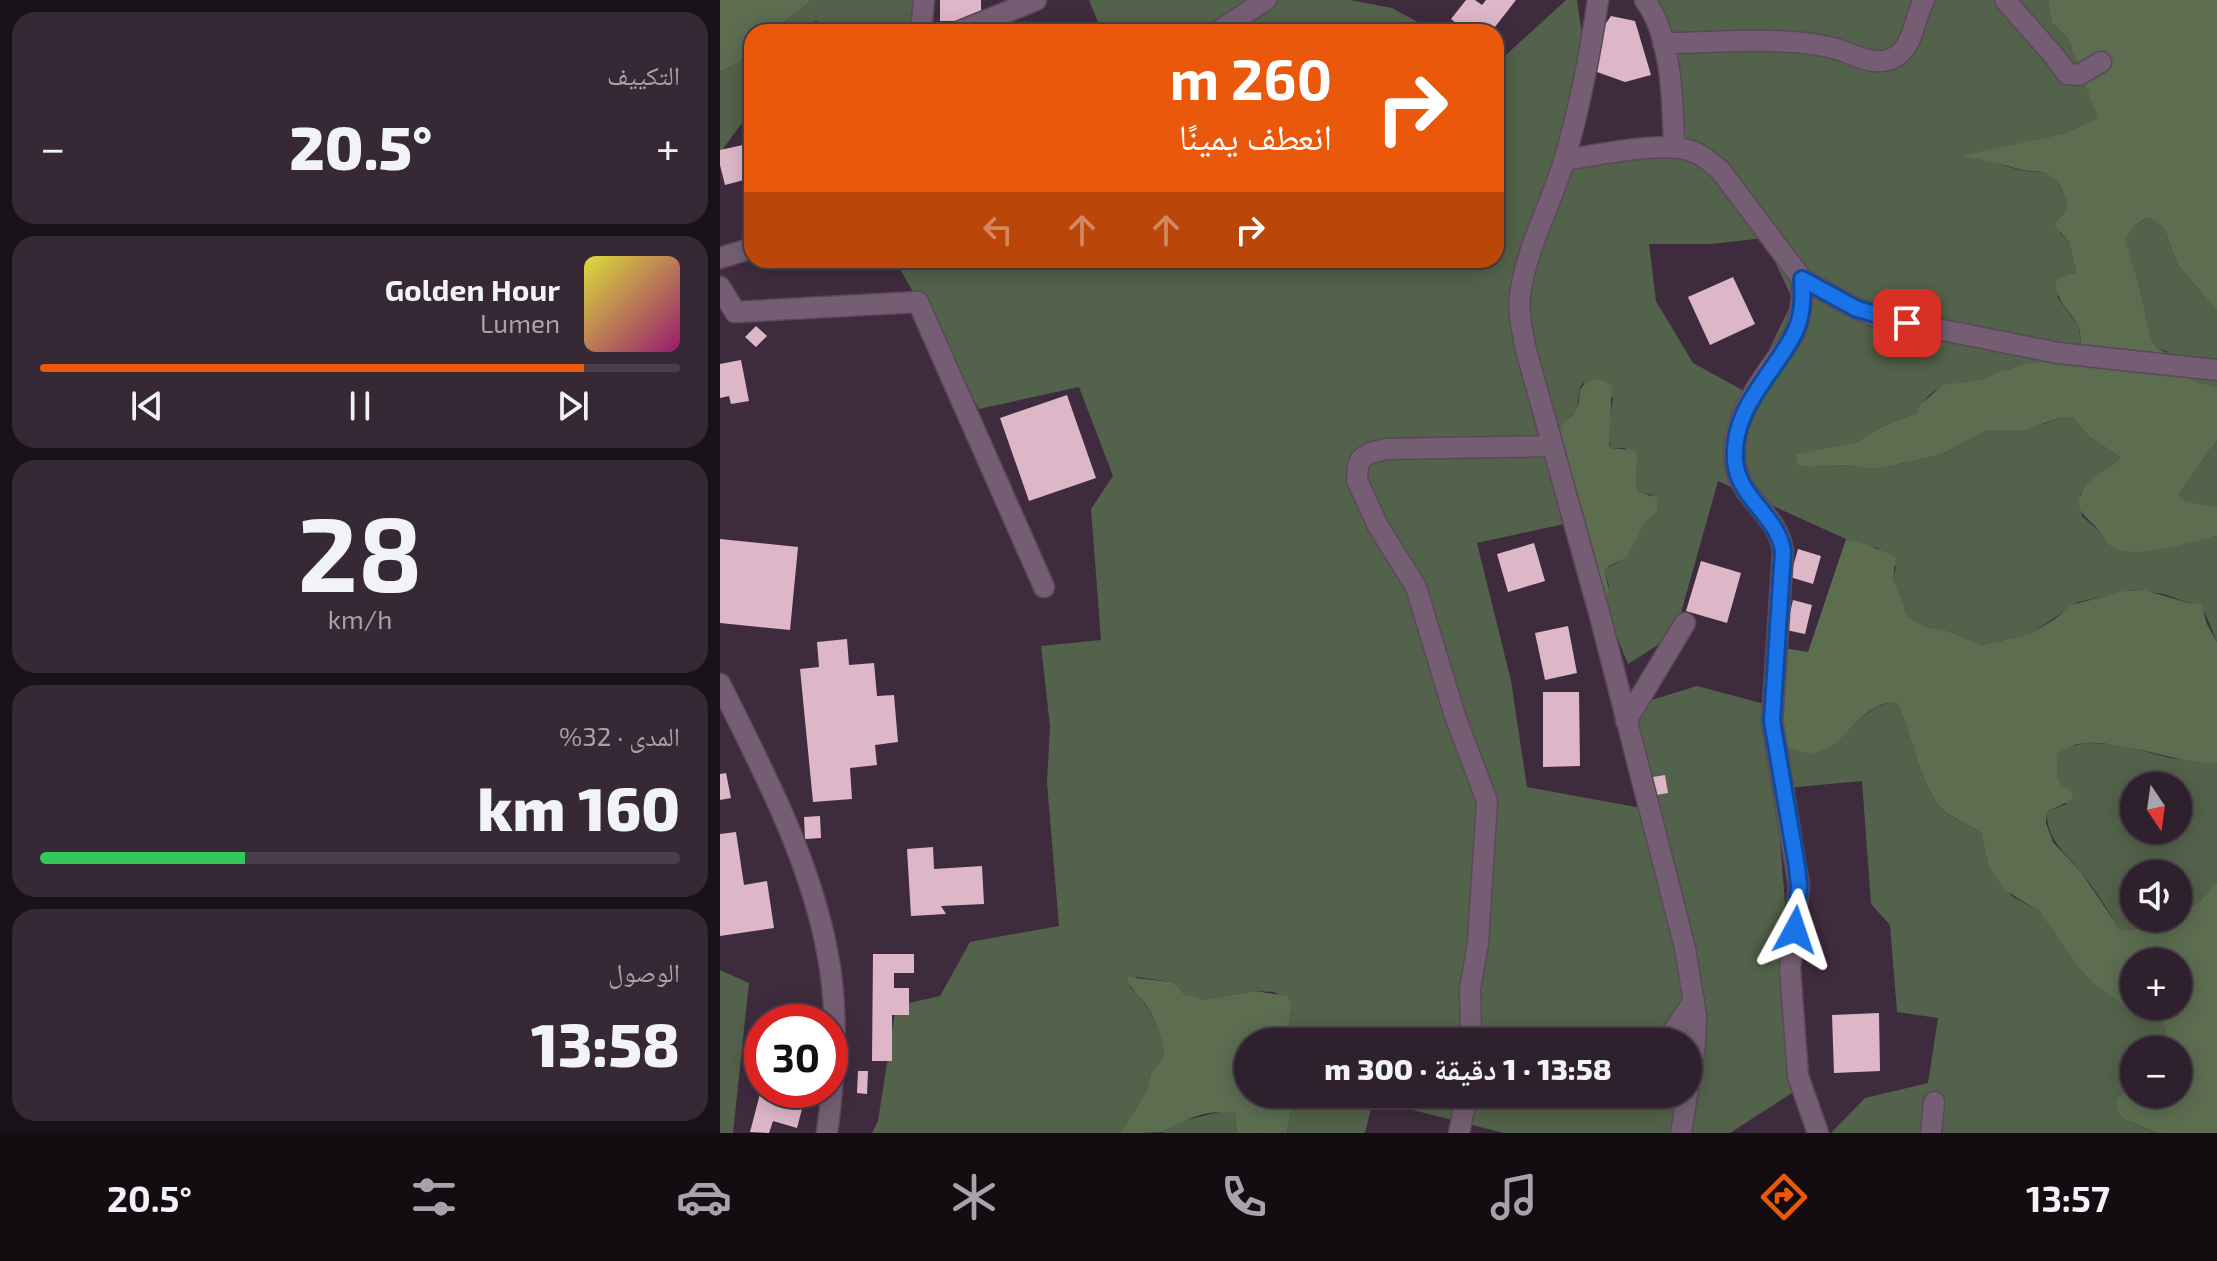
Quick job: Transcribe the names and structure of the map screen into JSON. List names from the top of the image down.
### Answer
{
  "north": "bottom",
  "page": {
    "tile": [
      "التكييف",
      ["28", "km/h"],
      ["المدى · 32%", "160 km"],
      ["الوصول", "13:58"]
    ],
    "turn": ["260 m", "انعطف يمينًا"],
    "heat": ["−", "20.5°", "+"],
    "song": ["Golden Hour", "Lumen"],
    "map_buttons": ["+", "−"],
    "limit": "30",
    "trip": "13:58 · 1 دقيقة · 300 m",
    "tabs": ["13:57", "20.5°"]
  }
}
